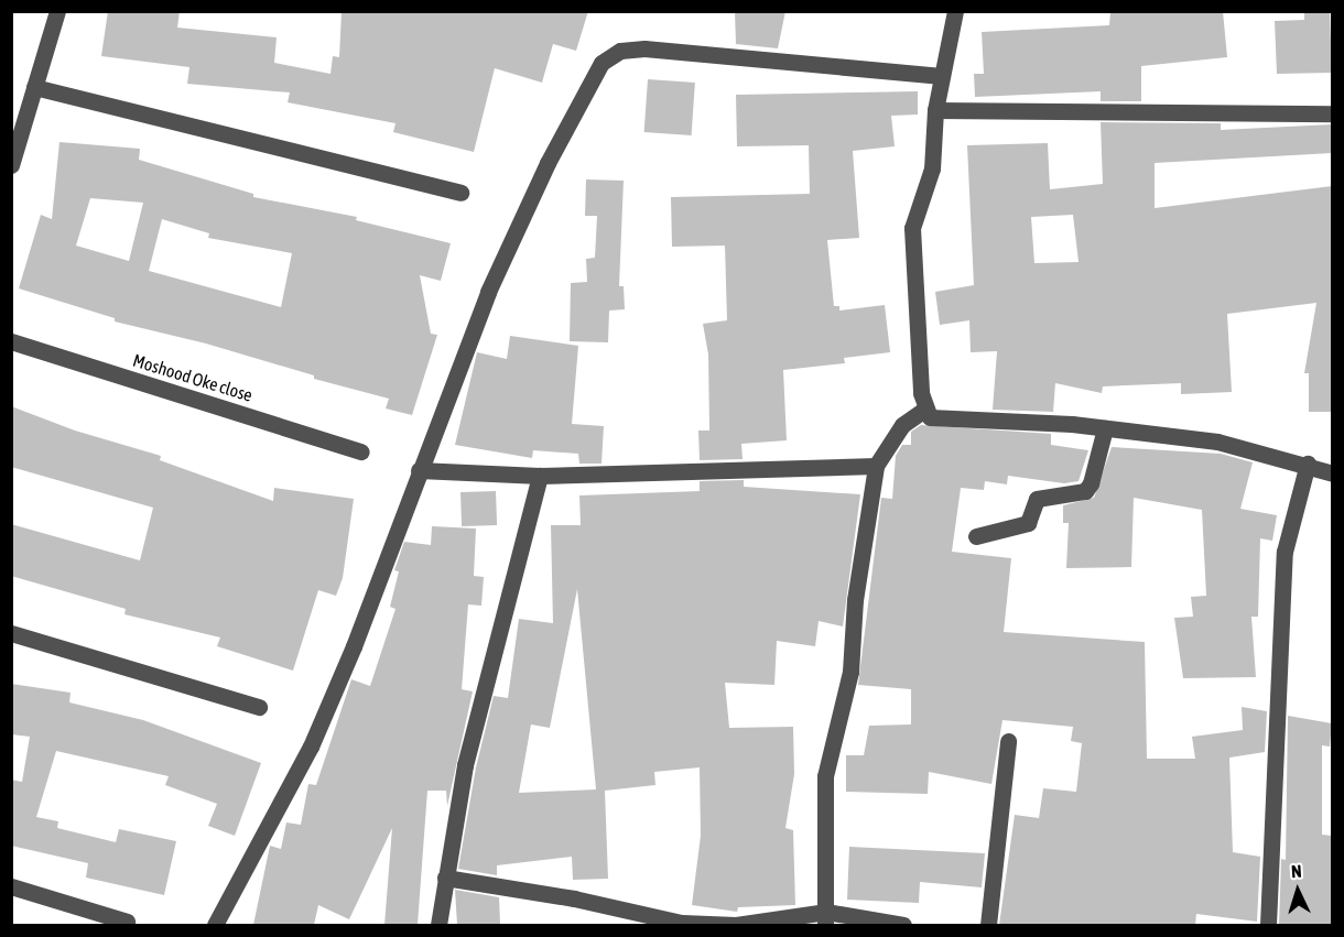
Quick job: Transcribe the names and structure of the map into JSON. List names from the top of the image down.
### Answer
{
  "streets": {
    "street": ["Moshood Oke close"]
  },
  "north": "top"
}
